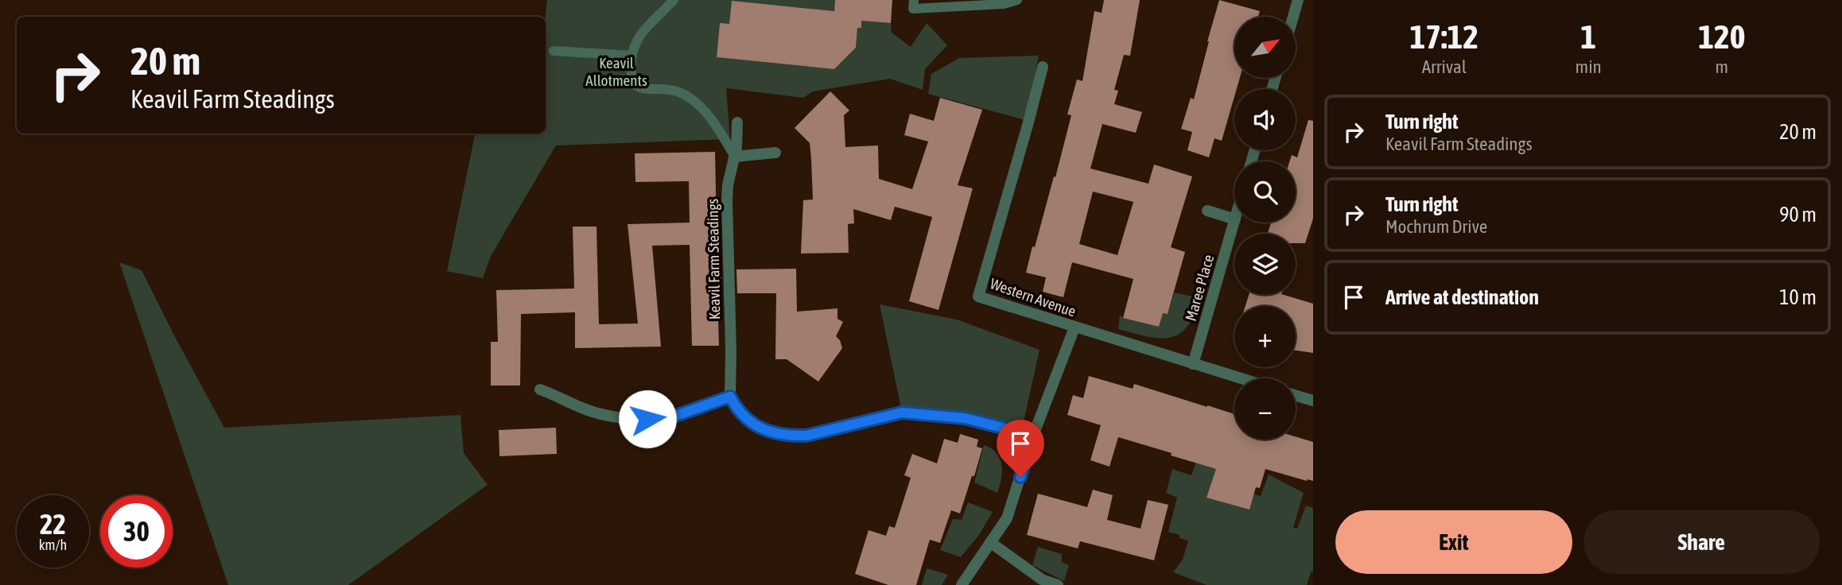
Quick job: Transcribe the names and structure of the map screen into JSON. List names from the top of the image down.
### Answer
{
  "streets": {
    "street": ["Keavil Farm Steadings", "Maree Place", "Western Avenue"]
  },
  "crossings": [
    ["Maree Place", "Western Avenue"]
  ],
  "parks": ["Keavil Allotments"],
  "north": "top right",
  "page": {
    "eta": [
      "17:12",
      "Arrival",
      "1",
      "min",
      "120",
      "m"
    ],
    "map_buttons": ["+", "−"],
    "turn": ["20 m", "Keavil Farm Steadings"],
    "list": [
      {
        "name": "Turn right",
        "note": "Keavil Farm Steadings",
        "value": "20 m"
      },
      {
        "name": "Turn right",
        "note": "Mochrum Drive",
        "value": "90 m"
      },
      {
        "name": "Arrive at destination",
        "value": "10 m"
      }
    ],
    "speed": "22 km/h",
    "limit": "30",
    "buttons": ["Exit", "Share"]
  }
}
